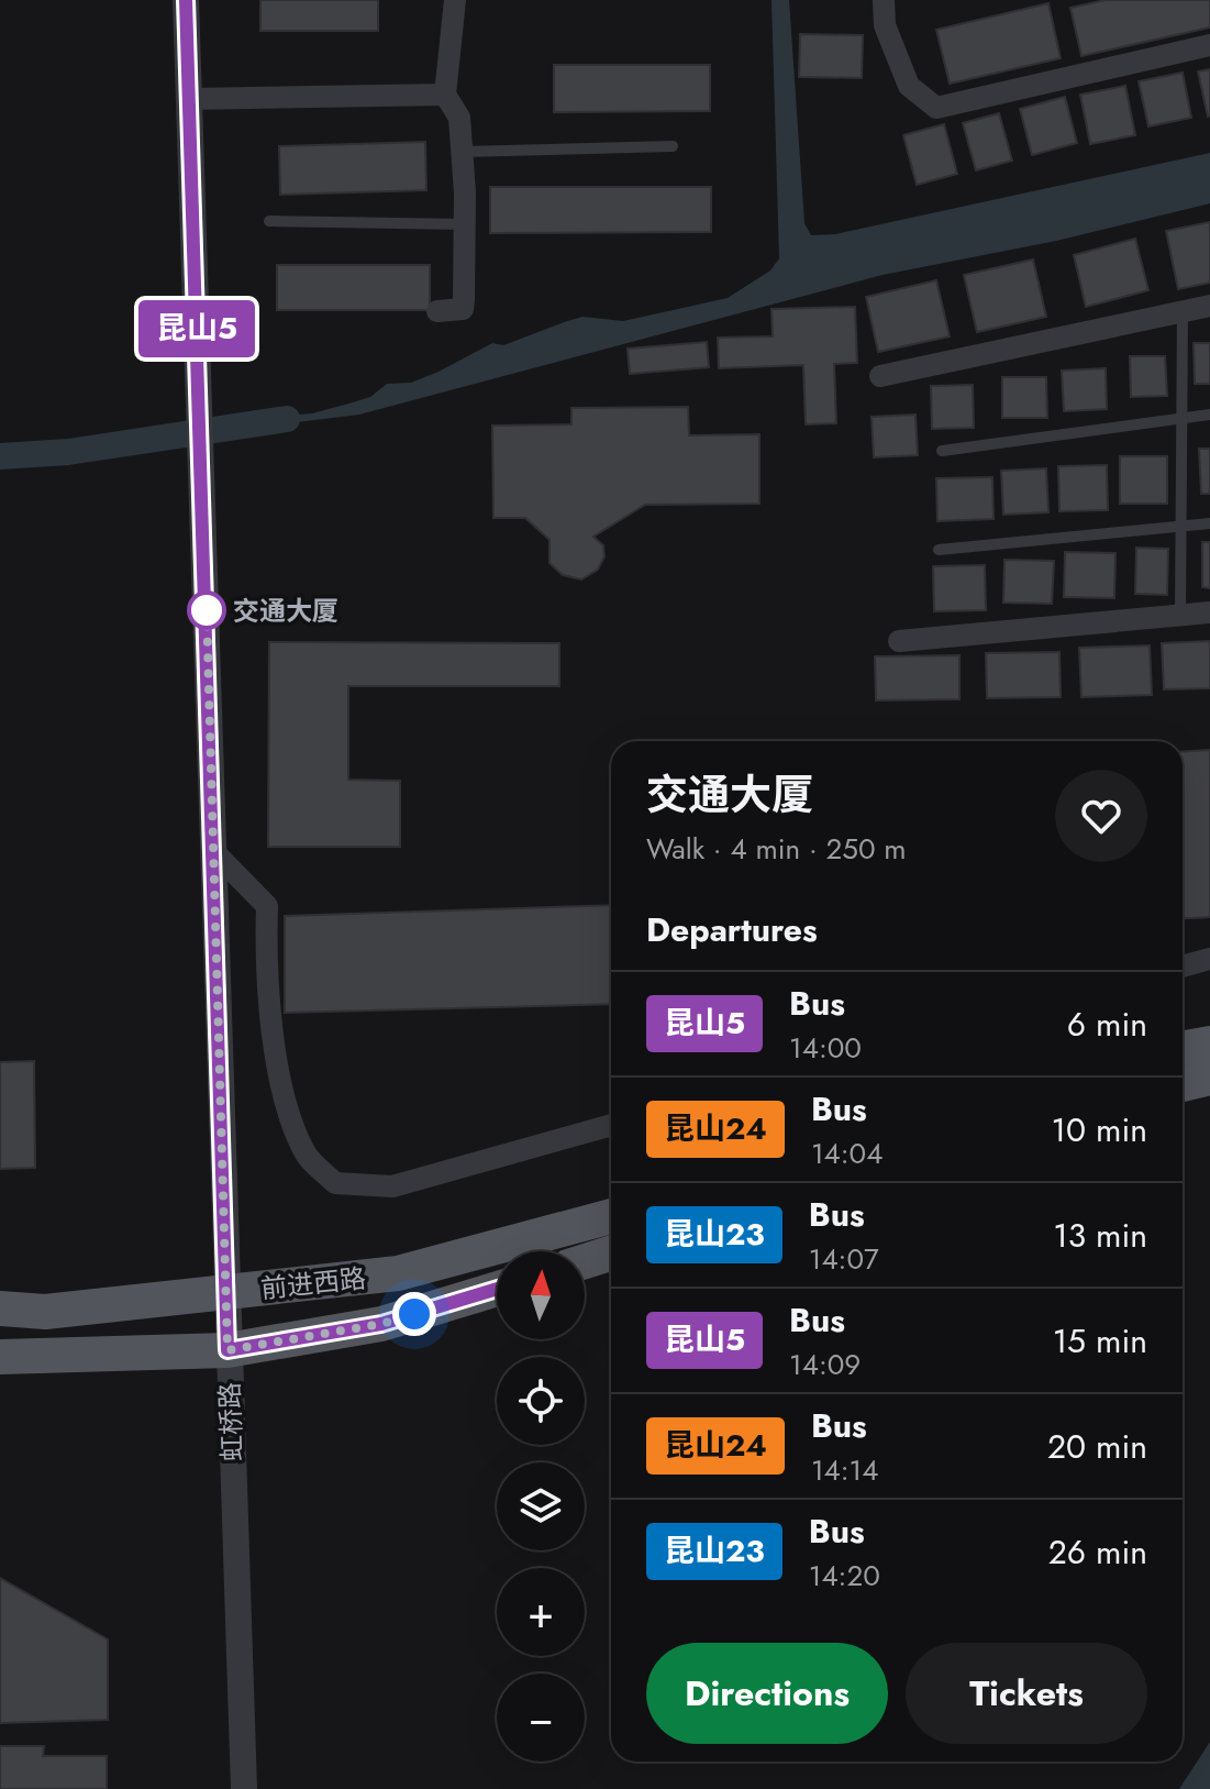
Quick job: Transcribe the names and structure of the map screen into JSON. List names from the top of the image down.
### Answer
{
  "streets": {
    "main road": ["前进西路"],
    "street": ["虹桥路"]
  },
  "crossings": [
    ["前进西路", "虹桥路"]
  ],
  "places": ["交通大厦"],
  "lines": ["bus line 昆山5"],
  "north": "top",
  "page": {
    "on_map": "昆山5",
    "heading": [
      ["交通大厦", "Walk · 4 min · 250 m"],
      "Departures"
    ],
    "list": [
      {
        "mark": "昆山5",
        "name": "Bus",
        "note": "14:00",
        "value": "6 min"
      },
      {
        "mark": "昆山24",
        "name": "Bus",
        "note": "14:04",
        "value": "10 min"
      },
      {
        "mark": "昆山23",
        "name": "Bus",
        "note": "14:07",
        "value": "13 min"
      },
      {
        "mark": "昆山5",
        "name": "Bus",
        "note": "14:09",
        "value": "15 min"
      },
      {
        "mark": "昆山24",
        "name": "Bus",
        "note": "14:14",
        "value": "20 min"
      },
      {
        "mark": "昆山23",
        "name": "Bus",
        "note": "14:20",
        "value": "26 min"
      }
    ],
    "map_buttons": ["+", "−"],
    "buttons": ["Directions", "Tickets"]
  }
}
